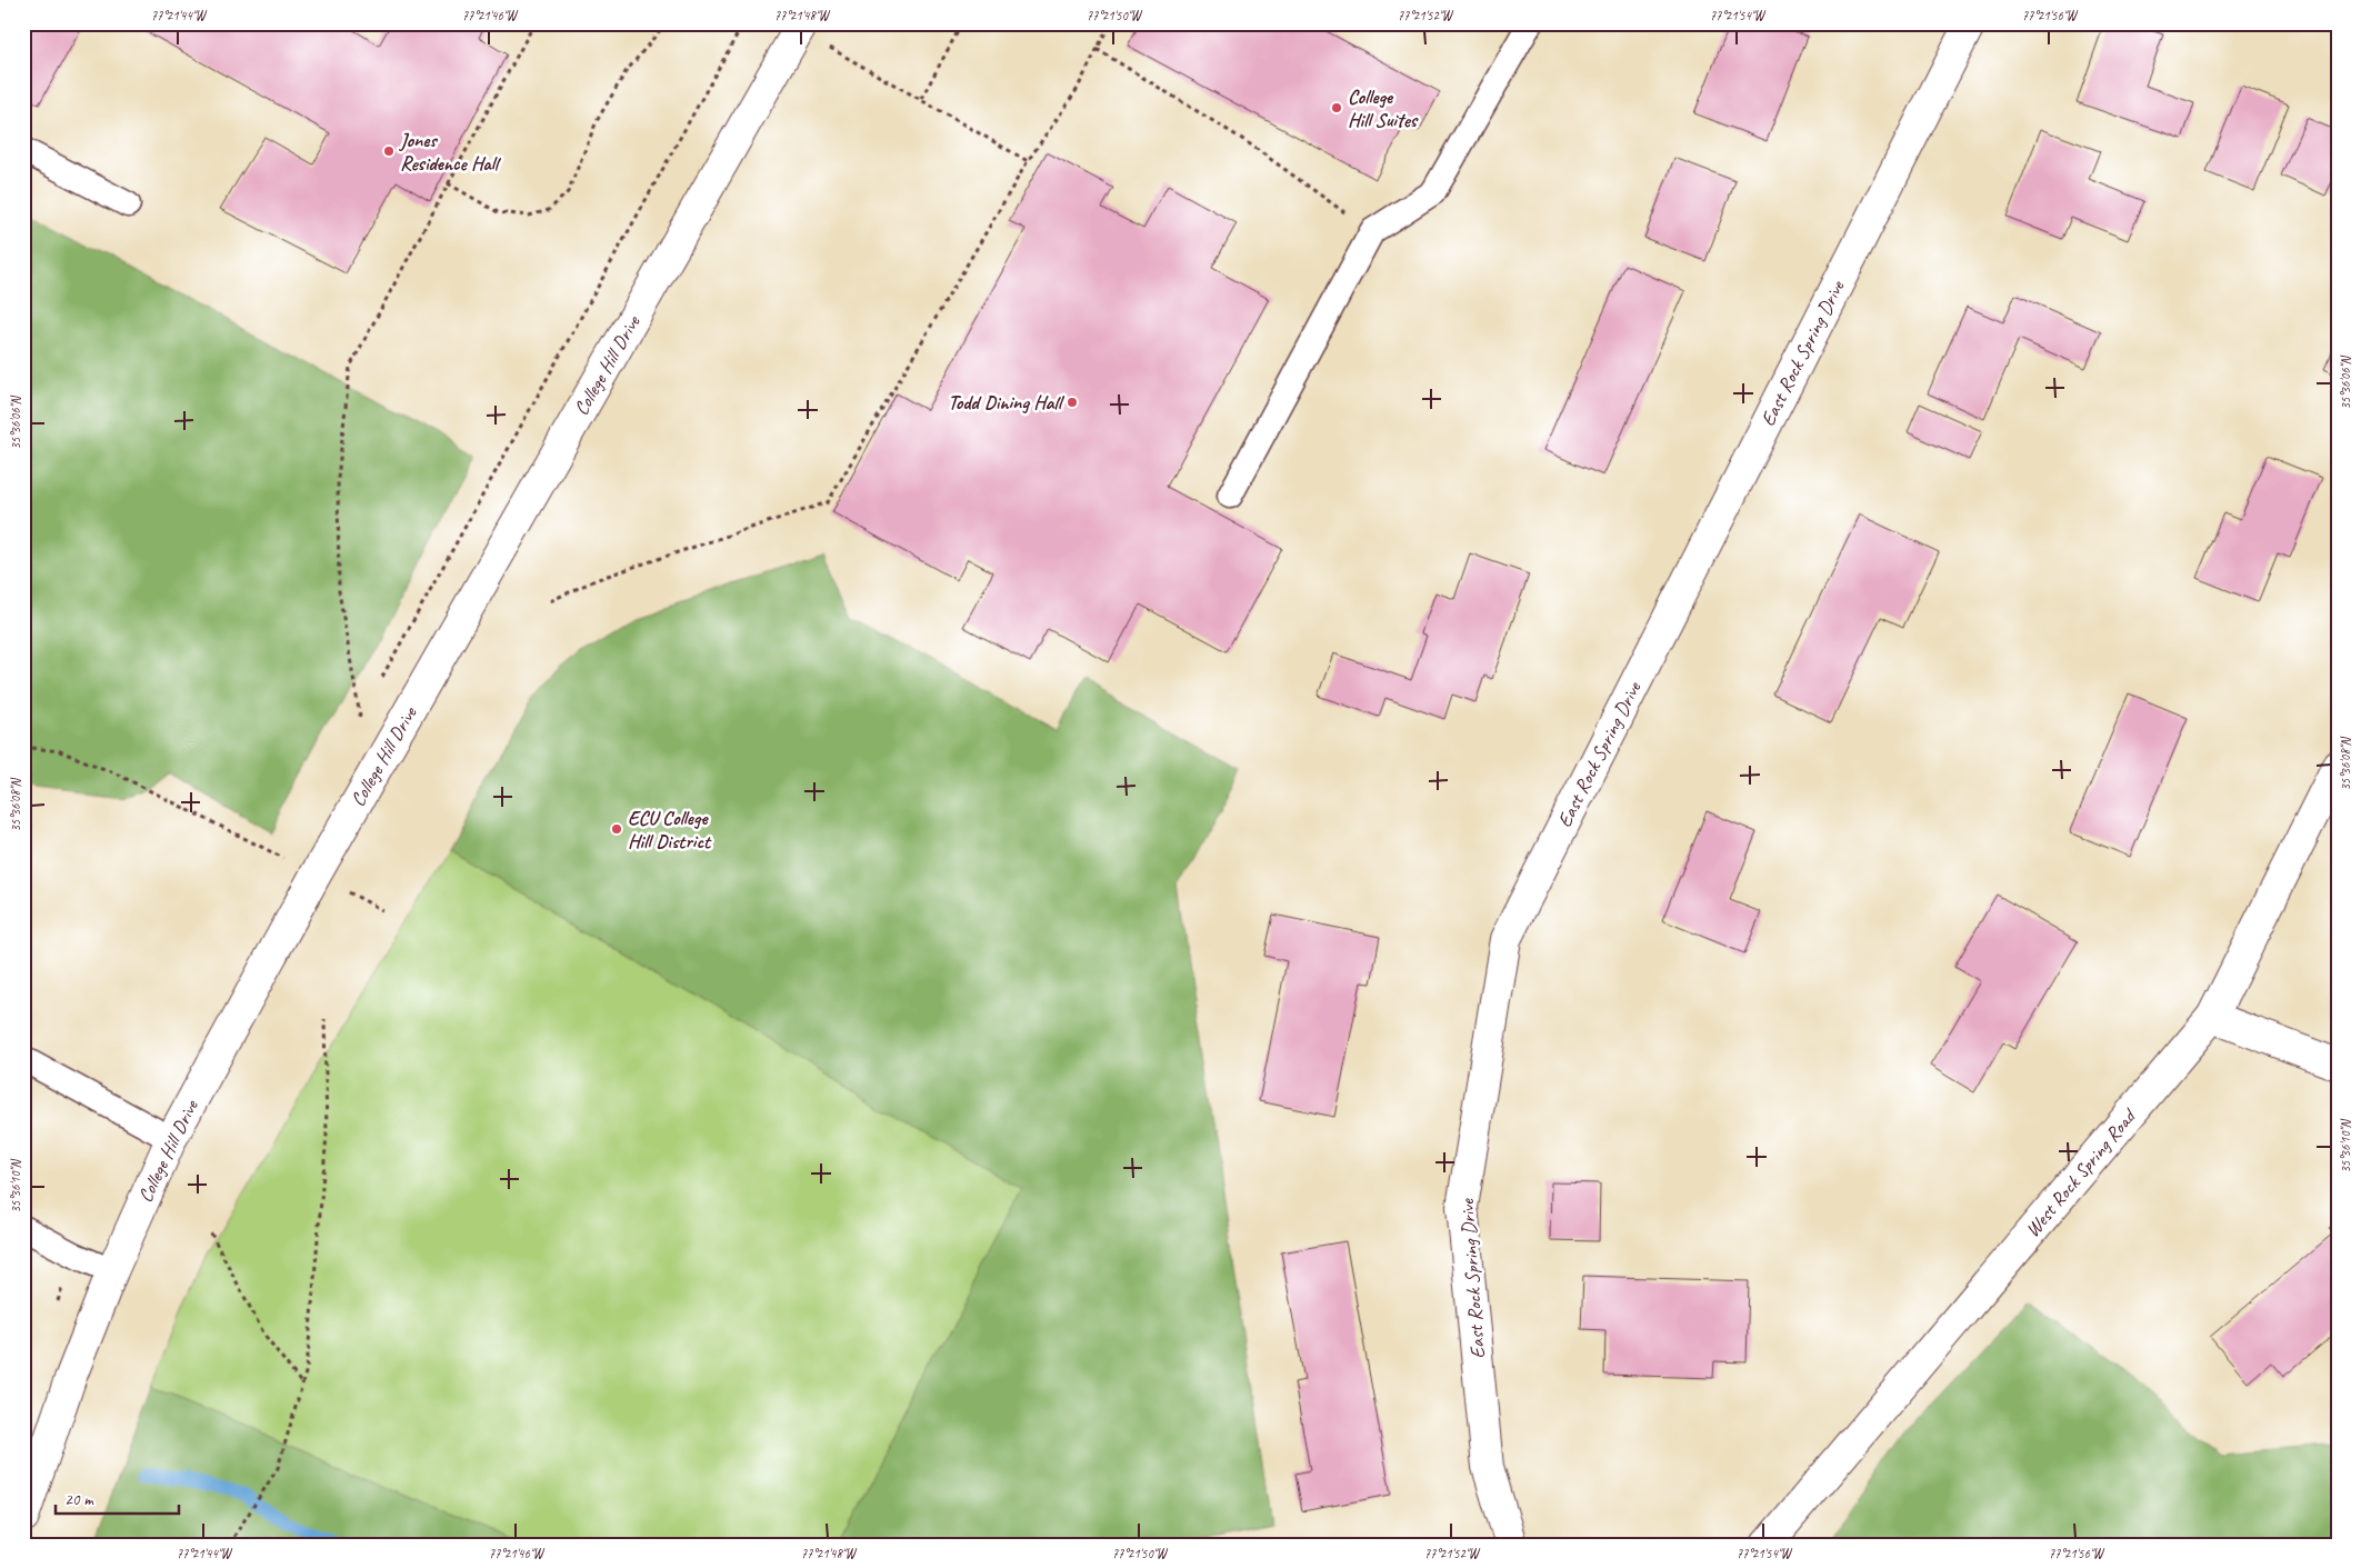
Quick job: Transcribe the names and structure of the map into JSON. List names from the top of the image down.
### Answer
{
  "streets": {
    "street": ["East Rock Spring Drive", "College Hill Drive", "West Rock Spring Road"]
  },
  "places": [
    "College Hill Suites",
    "Jones Residence Hall",
    "Todd Dining Hall",
    "ECU College Hill District"
  ],
  "scale_bar": "20 m",
  "coordinates": [
    "77°21'44\"W",
    "77°21'46\"W",
    "77°21'48\"W",
    "77°21'50\"W",
    "77°21'52\"W",
    "77°21'54\"W",
    "77°21'56\"W",
    "35°36'06\"N",
    "35°36'08\"N",
    "35°36'10\"N"
  ]
}
